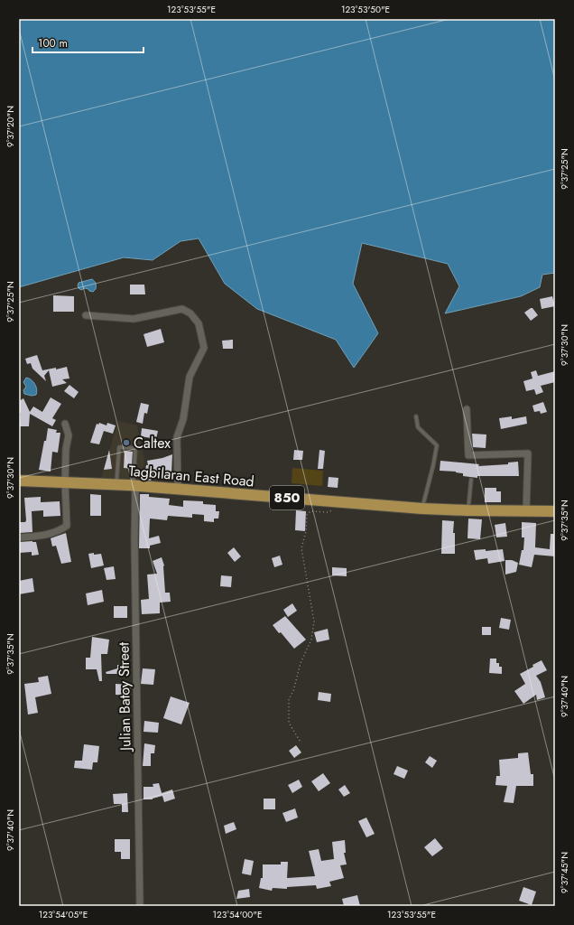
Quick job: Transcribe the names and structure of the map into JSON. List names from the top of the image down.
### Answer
{
  "streets": {
    "main road": ["Tagbilaran East Road", "850"],
    "street": ["Julian Batoy Street"]
  },
  "crossings": [
    ["Tagbilaran East Road", "Julian Batoy Street"]
  ],
  "places": ["Caltex"],
  "scale_bar": "100 m",
  "coordinates": [
    "123°53'55\"E",
    "123°53'50\"E",
    "9°37'20\"N",
    "9°37'25\"N",
    "9°37'30\"N",
    "9°37'35\"N",
    "9°37'40\"N",
    "9°37'45\"N",
    "123°54'05\"E",
    "123°54'00\"E"
  ]
}
